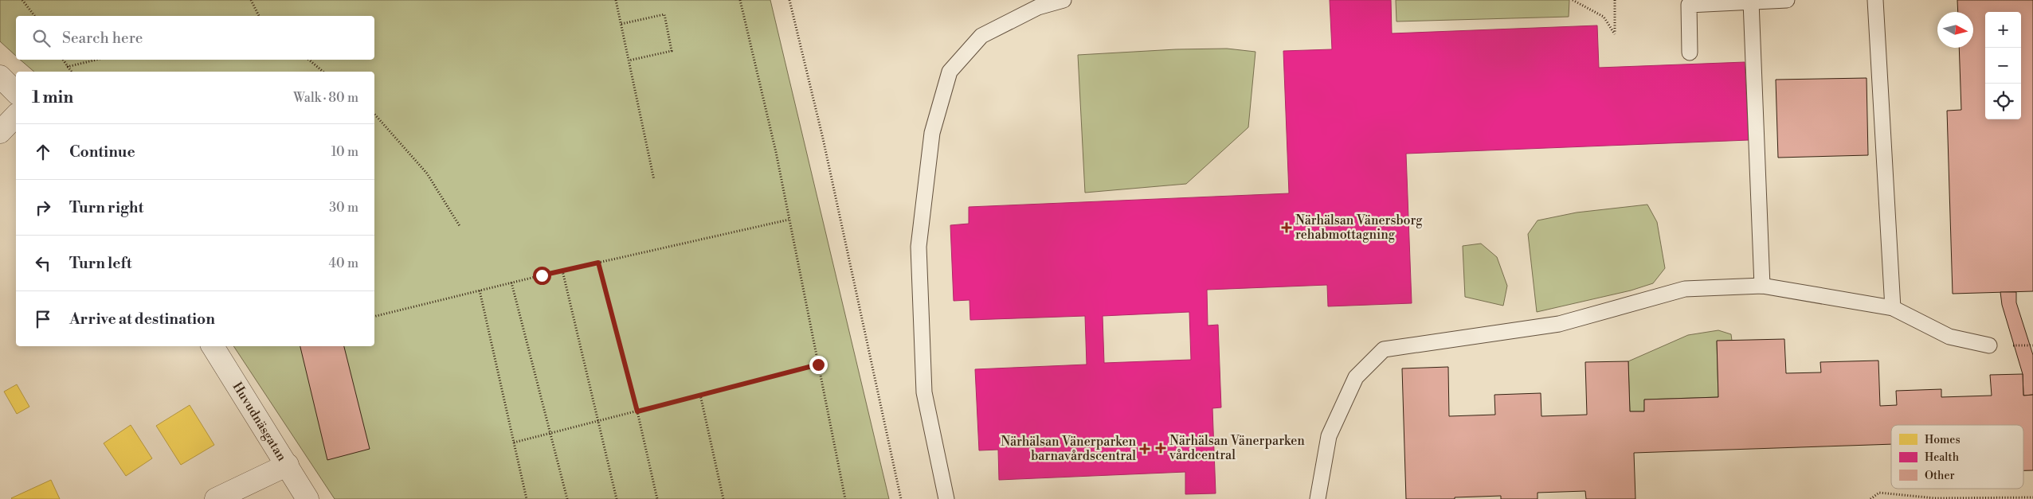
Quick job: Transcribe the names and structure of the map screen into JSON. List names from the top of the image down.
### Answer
{
  "streets": {
    "street": ["Huvudnäsgatan"]
  },
  "places": {
    "health": ["Närhälsan Vänersborg rehabmottagning", "Närhälsan Vänerparken vårdcentral", "Närhälsan Vänerparken barnavårdscentral"]
  },
  "legend": ["Homes", "Health", "Other"],
  "north": "right",
  "page": {
    "map_buttons": ["+", "−"],
    "search": "Search here",
    "heading": ["1 min", "Walk · 80 m"],
    "list": [
      ["Continue", "10 m"],
      ["Turn right", "30 m"],
      ["Turn left", "40 m"],
      "Arrive at destination"
    ]
  }
}
